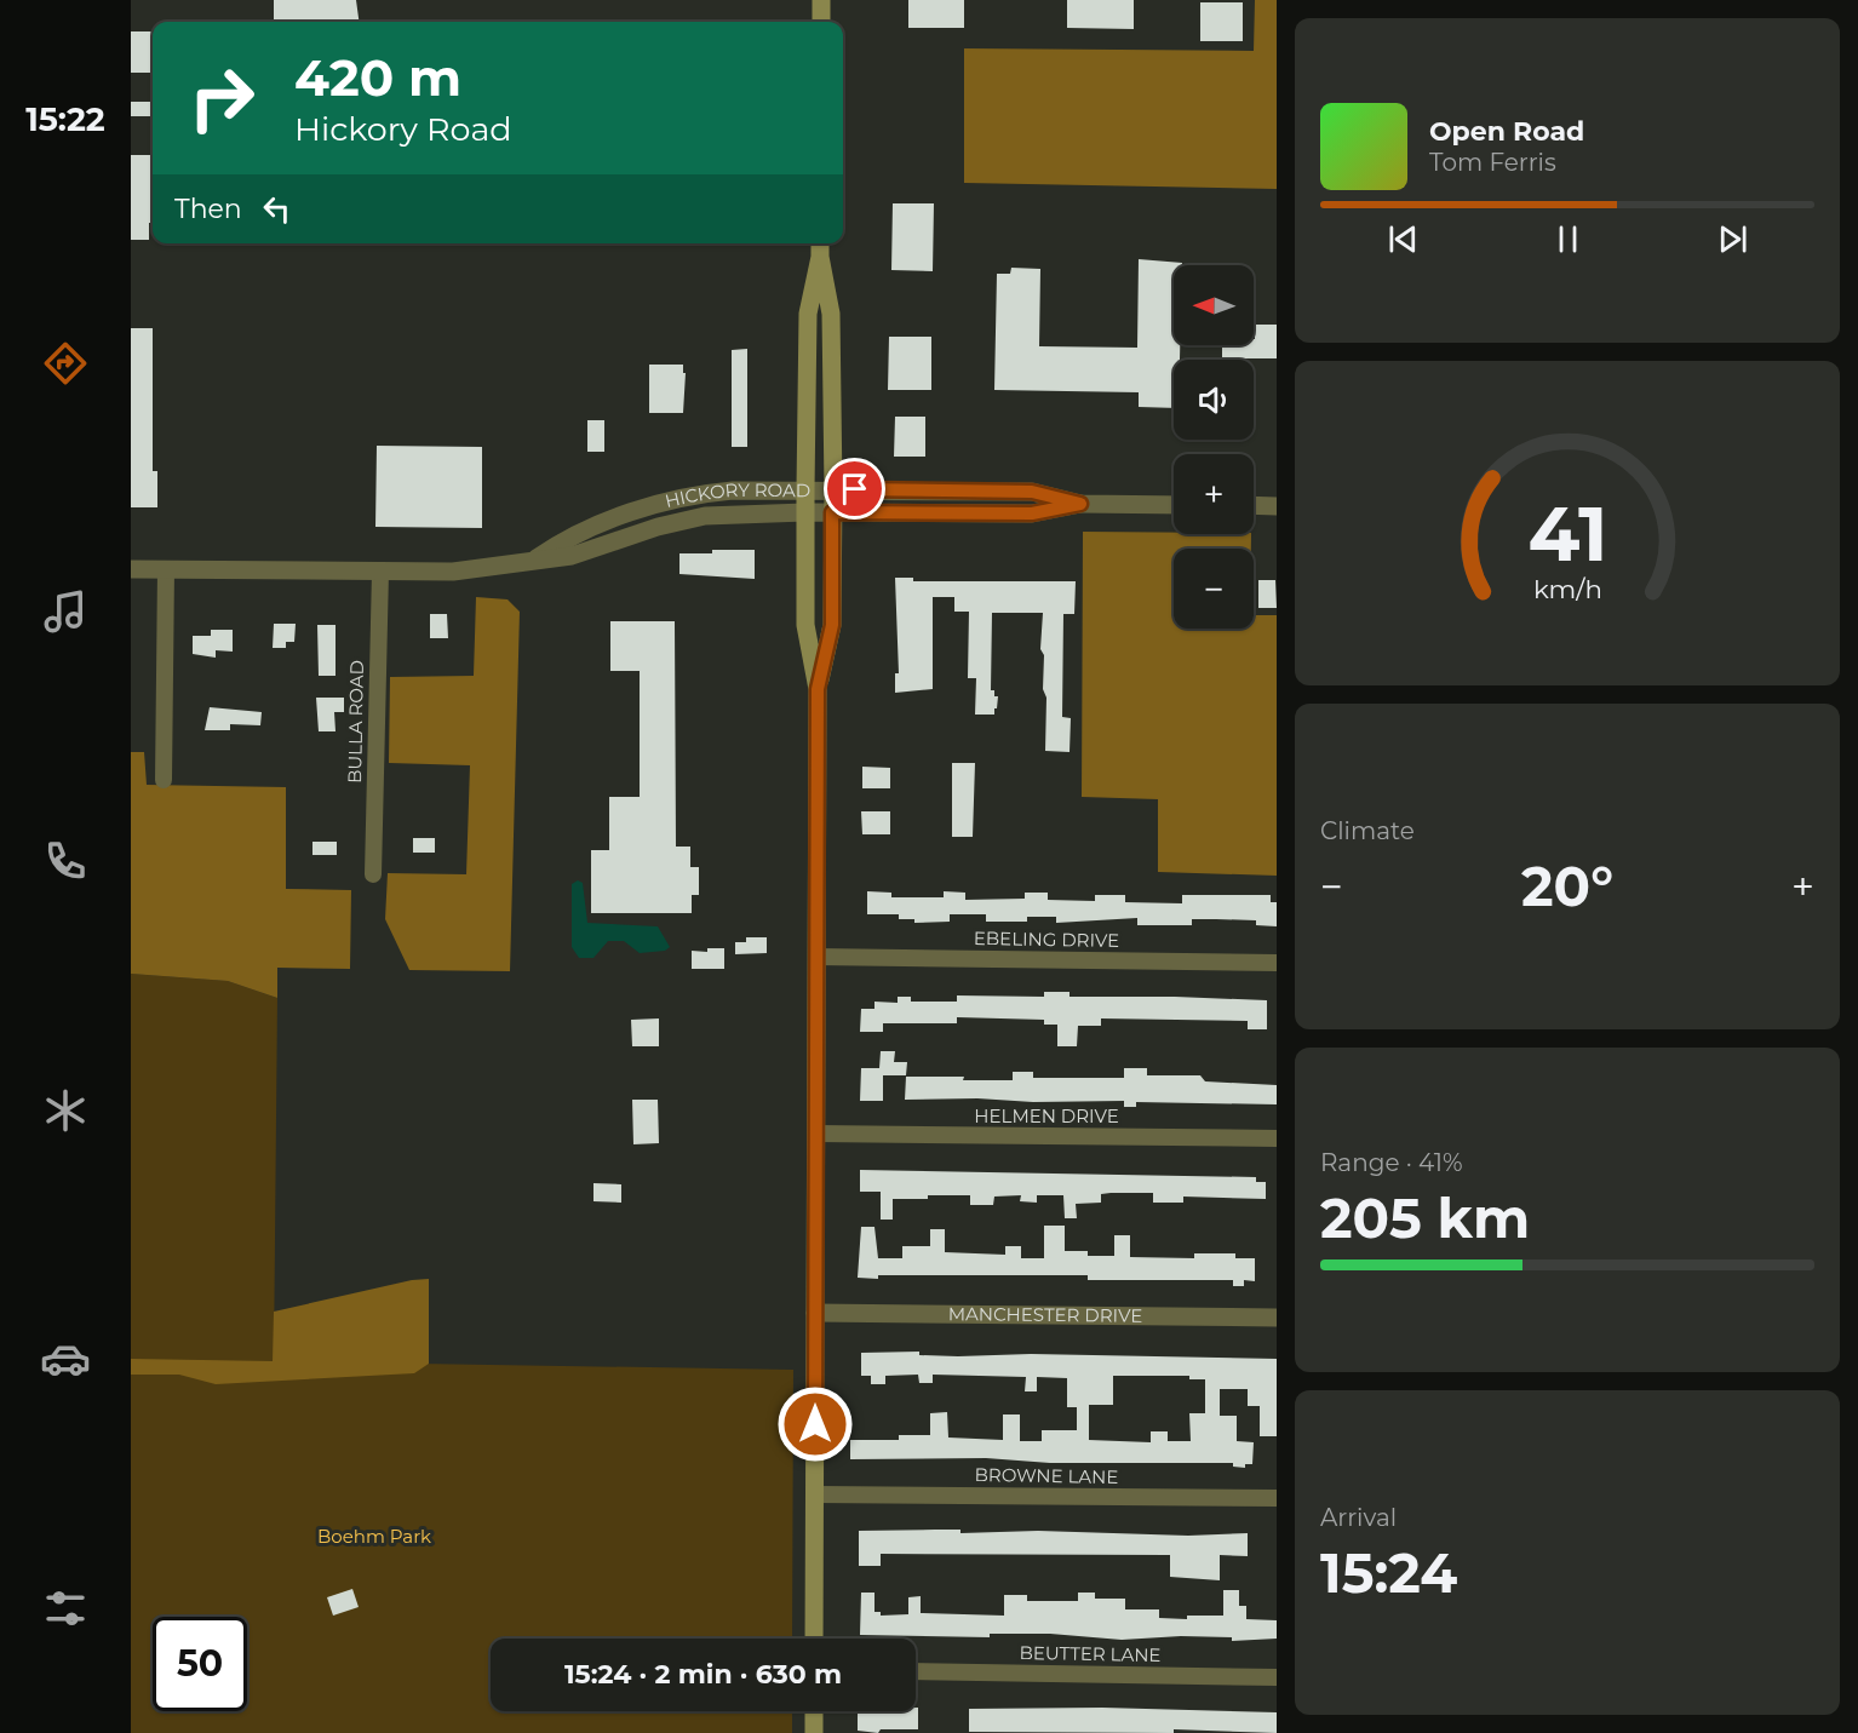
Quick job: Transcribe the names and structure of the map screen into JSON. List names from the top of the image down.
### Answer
{
  "streets": {
    "street": [
      "HICKORY ROAD",
      "BULLA ROAD",
      "EBELING DRIVE",
      "HELMEN DRIVE",
      "MANCHESTER DRIVE",
      "BROWNE LANE",
      "BEUTTER LANE"
    ]
  },
  "crossings": [
    ["HICKORY ROAD", "BULLA ROAD"]
  ],
  "parks": ["Boehm Park"],
  "north": "left",
  "page": {
    "tabs": "15:22",
    "turn": ["420 m", "Hickory Road"],
    "song": ["Open Road", "Tom Ferris"],
    "then": "Then",
    "map_buttons": ["+", "−"],
    "tile": [
      "Climate",
      ["Range · 41%", "205 km"],
      ["Arrival", "15:24"]
    ],
    "heat": ["−", "20°", "+"],
    "limit": "50",
    "trip": "15:24 · 2 min · 630 m",
    "gauge": ["41", "km/h"]
  }
}
